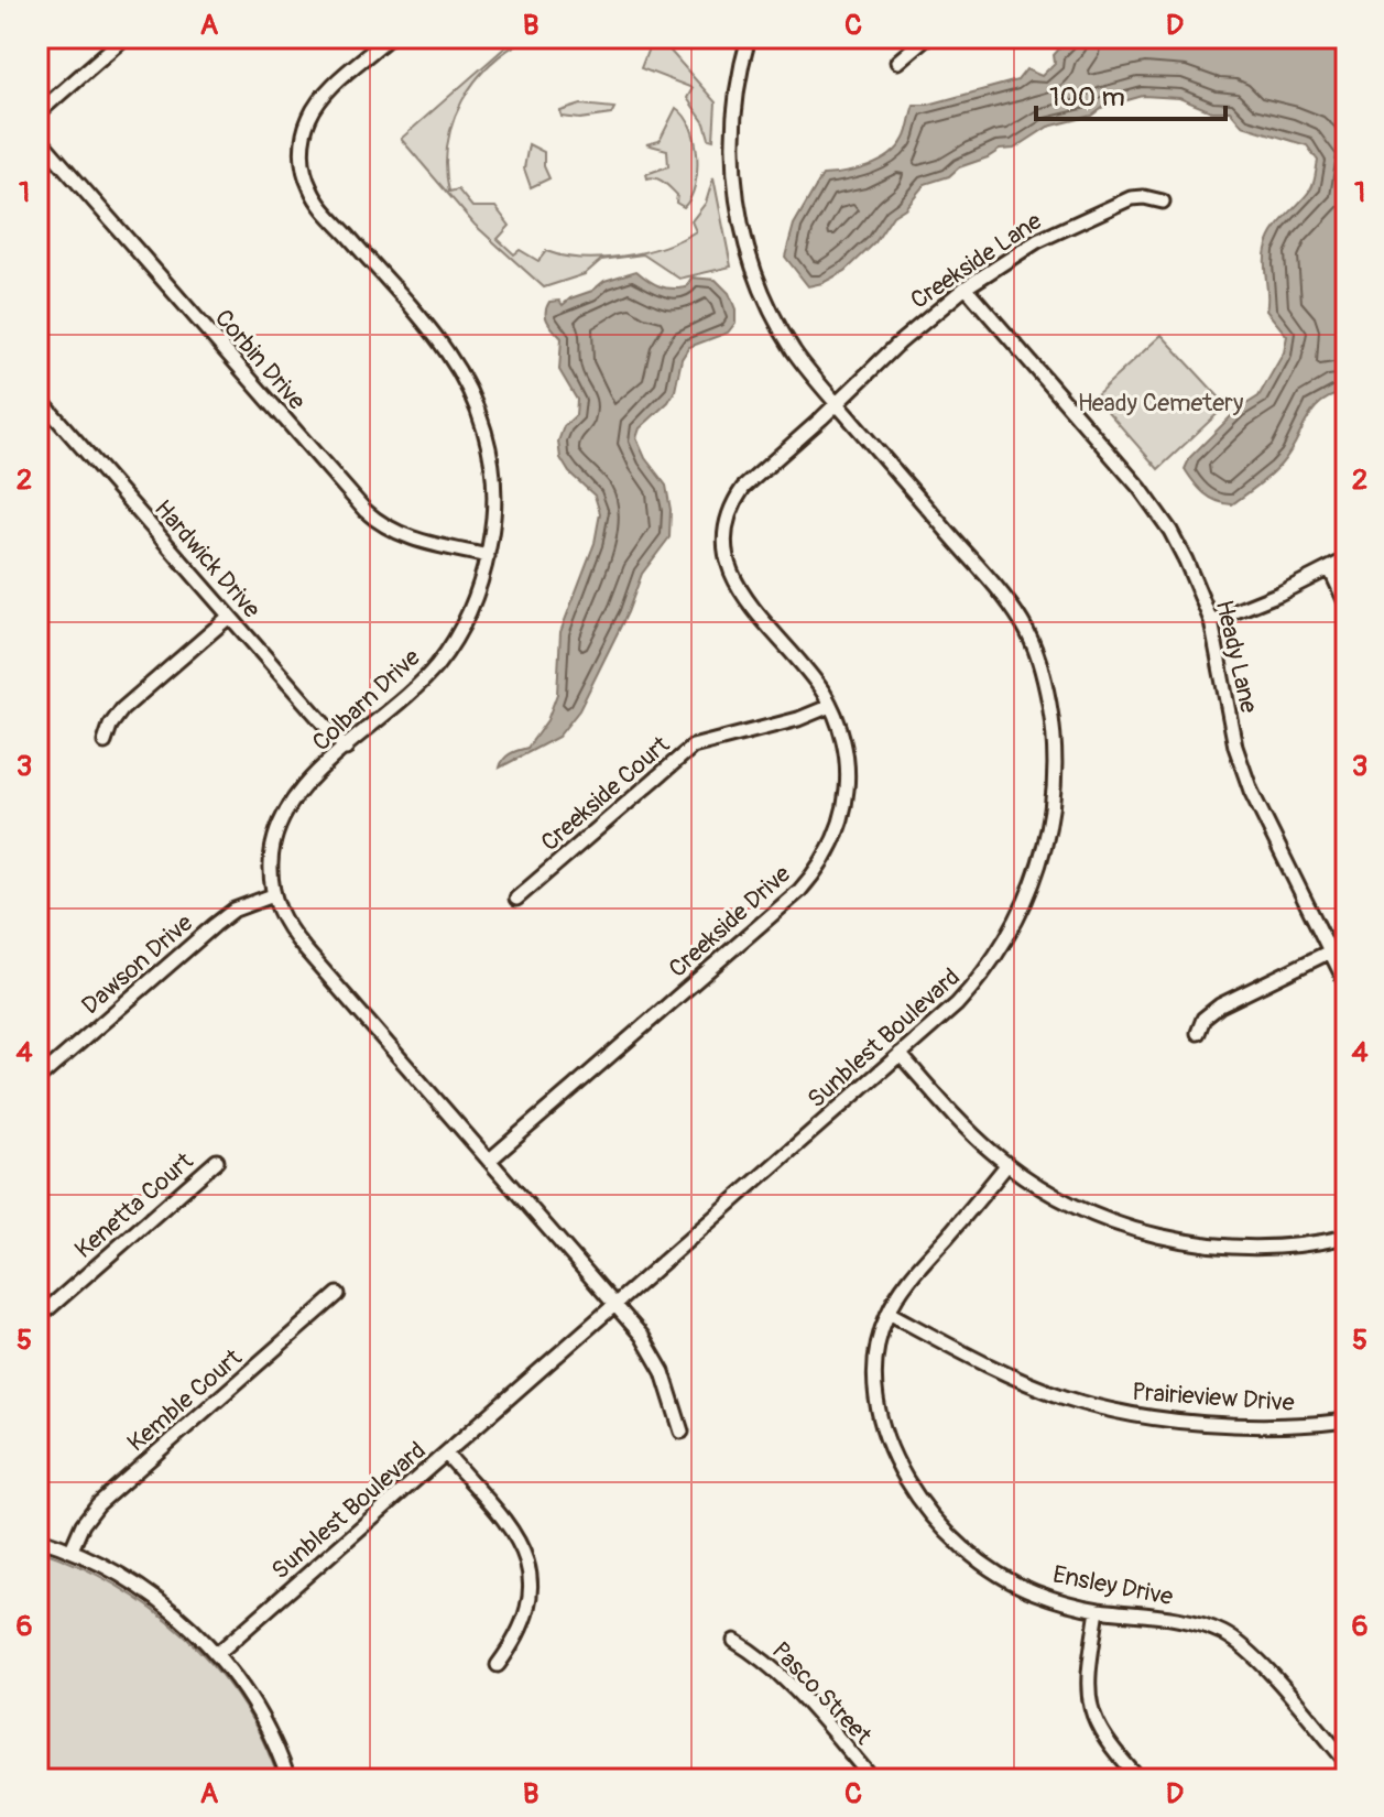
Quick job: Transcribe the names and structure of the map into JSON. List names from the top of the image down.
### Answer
{
  "streets": {
    "street": [
      "Creekside Lane",
      "Corbin Drive",
      "Hardwick Drive",
      "Heady Lane",
      "Colbarn Drive",
      "Creekside Court",
      "Creekside Drive",
      "Dawson Drive",
      "Sunblest Boulevard",
      "Kenetta Court",
      "Prairieview Drive",
      "Kemble Court",
      "Ensley Drive",
      "Pasco Street"
    ]
  },
  "crossings": [
    ["Creekside Lane", "Heady Lane"],
    ["Creekside Lane", "Creekside Drive"],
    ["Creekside Lane", "Sunblest Boulevard"],
    ["Corbin Drive", "Colbarn Drive"],
    ["Hardwick Drive", "Colbarn Drive"],
    ["Colbarn Drive", "Creekside Drive"],
    ["Colbarn Drive", "Dawson Drive"],
    ["Colbarn Drive", "Sunblest Boulevard"],
    ["Creekside Court", "Creekside Drive"],
    ["Creekside Drive", "Sunblest Boulevard"],
    ["Prairieview Drive", "Ensley Drive"]
  ],
  "parks": ["Heady Cemetery"],
  "scale_bar": "100 m",
  "grid": {
    "columns": [
      "A",
      "B",
      "C",
      "D"
    ],
    "rows": [
      "1",
      "2",
      "3",
      "4",
      "5",
      "6"
    ]
  }
}
